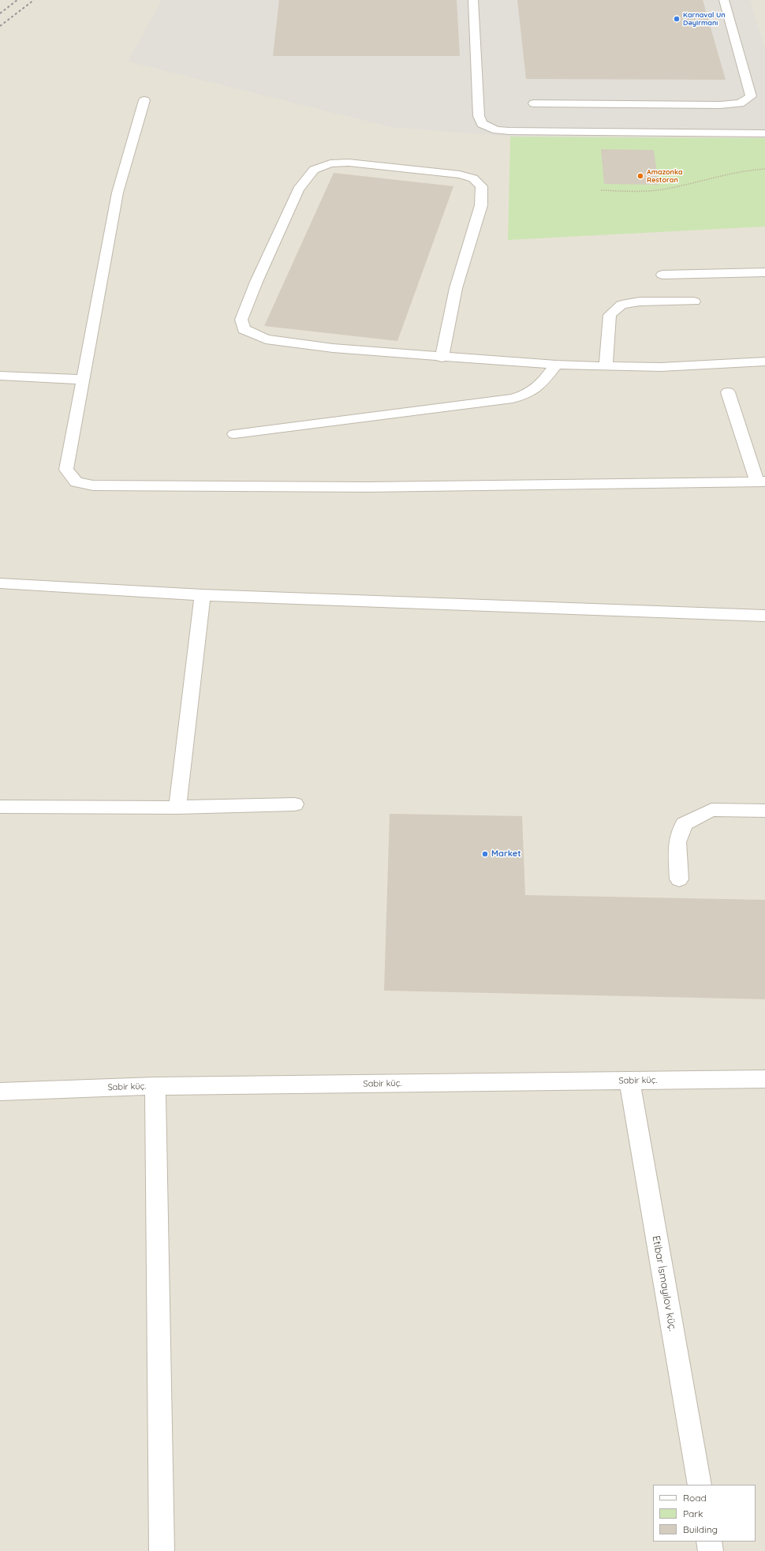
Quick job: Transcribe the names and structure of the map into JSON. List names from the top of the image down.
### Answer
{
  "streets": {
    "street": ["Sabir küç.", "Etibar İsmayılov küç."]
  },
  "crossings": [
    ["Sabir küç.", "Etibar İsmayılov küç."]
  ],
  "places": ["Karnaval Un Dəyirmanı", "Amazonka Restoran", "Market"],
  "legend": ["Road", "Park", "Building"]
}
